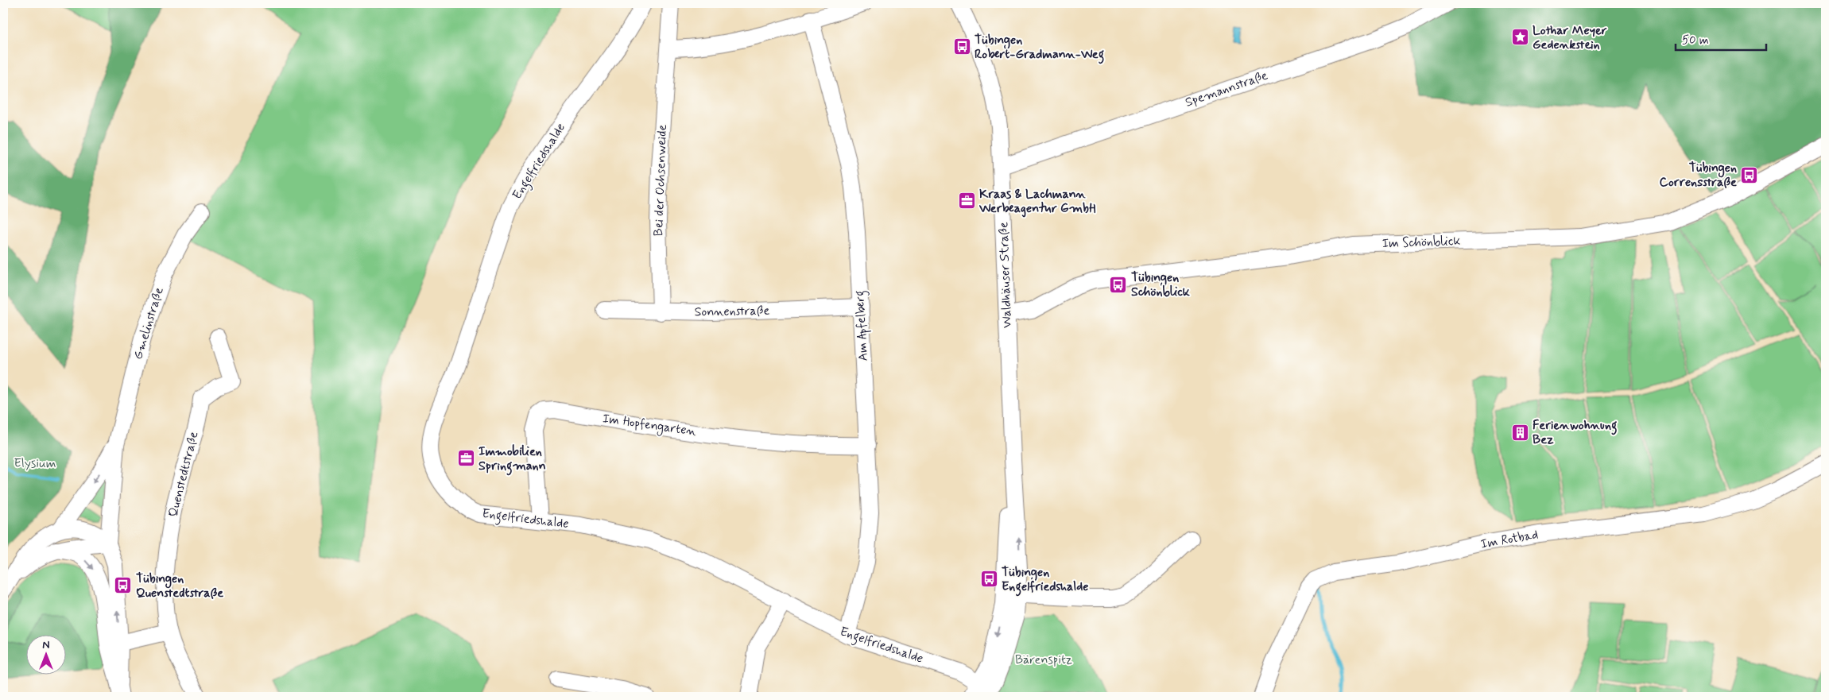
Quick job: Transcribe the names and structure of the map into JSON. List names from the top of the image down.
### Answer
{
  "streets": {
    "street": [
      "Spemannstraße",
      "Engelfriedshalde",
      "Bei der Ochsenweide",
      "Im Schönblick",
      "Waldhäuser Straße",
      "Sonnenstraße",
      "Gmelinstraße",
      "Am Apfelberg",
      "Im Hopfengarten",
      "Quenstedtstraße",
      "Im Rotbad"
    ]
  },
  "crossings": [
    ["Spemannstraße", "Waldhäuser Straße"],
    ["Engelfriedshalde", "Waldhäuser Straße"],
    ["Engelfriedshalde", "Am Apfelberg"],
    ["Engelfriedshalde", "Im Hopfengarten"],
    ["Bei der Ochsenweide", "Sonnenstraße"],
    ["Im Schönblick", "Waldhäuser Straße"],
    ["Sonnenstraße", "Am Apfelberg"],
    ["Am Apfelberg", "Im Hopfengarten"]
  ],
  "parks": ["Elysium", "Bärenspitz"],
  "places": {
    "place": ["Lothar Meyer Gedenkstein"],
    "bus stop": [
      "Tübingen Robert-Gradmann-Weg",
      "Tübingen Corrensstraße",
      "Tübingen Schönblick",
      "Tübingen Engelfriedshalde",
      "Tübingen Quenstedtstraße"
    ],
    "office": ["Kraas & Lachmann Werbeagentur GmbH", "Immobilien Springmann"],
    "building": ["Ferienwohnung Bez"]
  },
  "scale_bar": "50 m",
  "north": "top"
}
